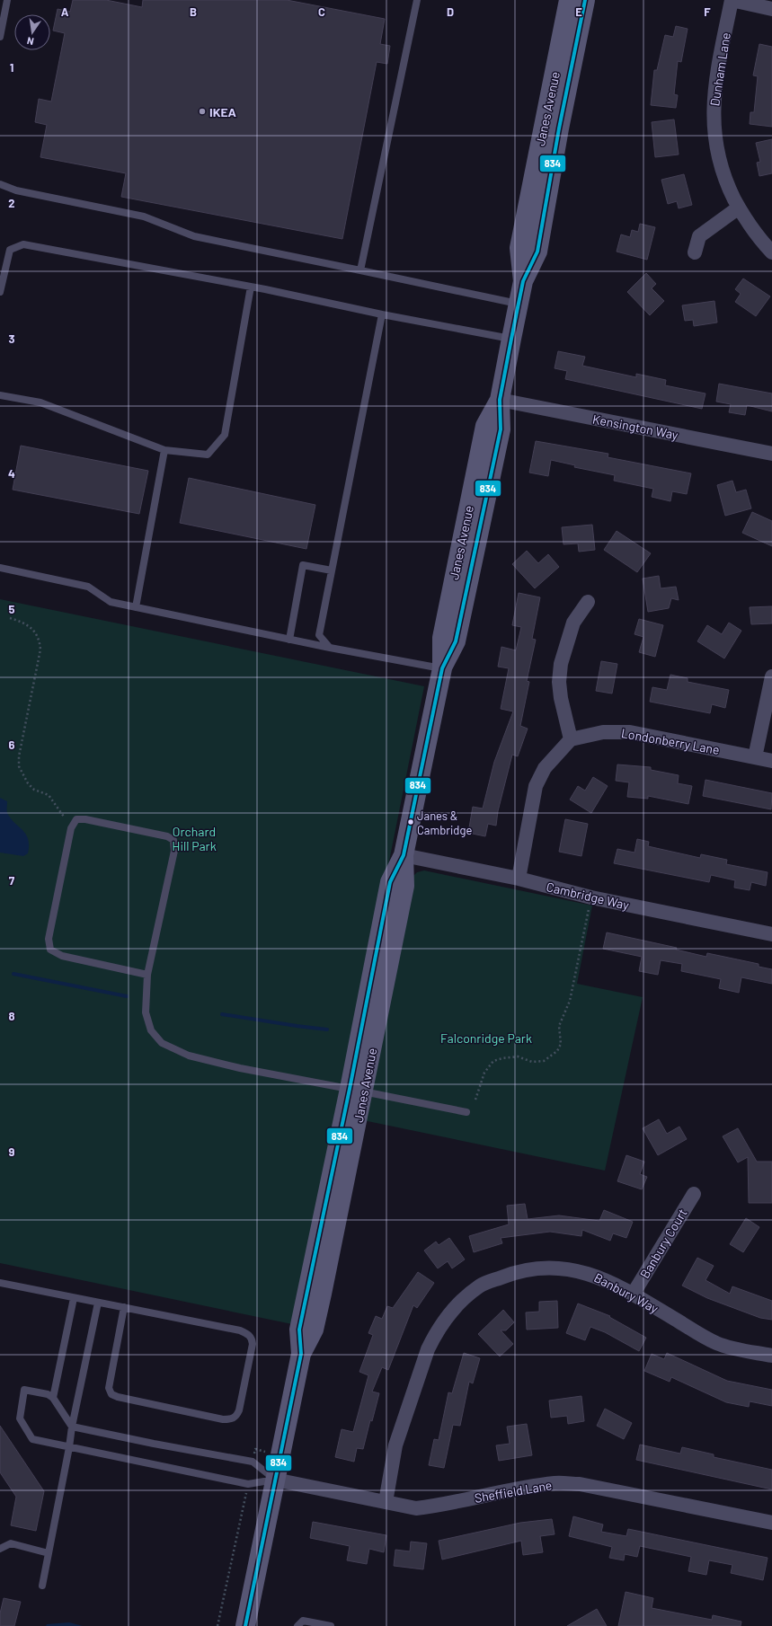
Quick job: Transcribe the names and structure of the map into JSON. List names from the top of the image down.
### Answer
{
  "streets": {
    "street": [
      "Dunham Lane",
      "Janes Avenue",
      "Kensington Way",
      "Londonberry Lane",
      "Cambridge Way",
      "Banbury Court",
      "Banbury Way",
      "Sheffield Lane"
    ]
  },
  "crossings": [
    ["Janes Avenue", "Kensington Way"],
    ["Janes Avenue", "Cambridge Way"],
    ["Janes Avenue", "Sheffield Lane"],
    ["Banbury Court", "Banbury Way"],
    ["Banbury Way", "Sheffield Lane"]
  ],
  "parks": ["Orchard Hill Park", "Falconridge Park"],
  "places": ["IKEA", "Janes & Cambridge"],
  "lines": ["transit line 834"],
  "north": "bottom",
  "grid": {
    "columns": [
      "A",
      "B",
      "C",
      "D",
      "E",
      "F"
    ],
    "rows": [
      "1",
      "2",
      "3",
      "4",
      "5",
      "6",
      "7",
      "8",
      "9"
    ]
  }
}
